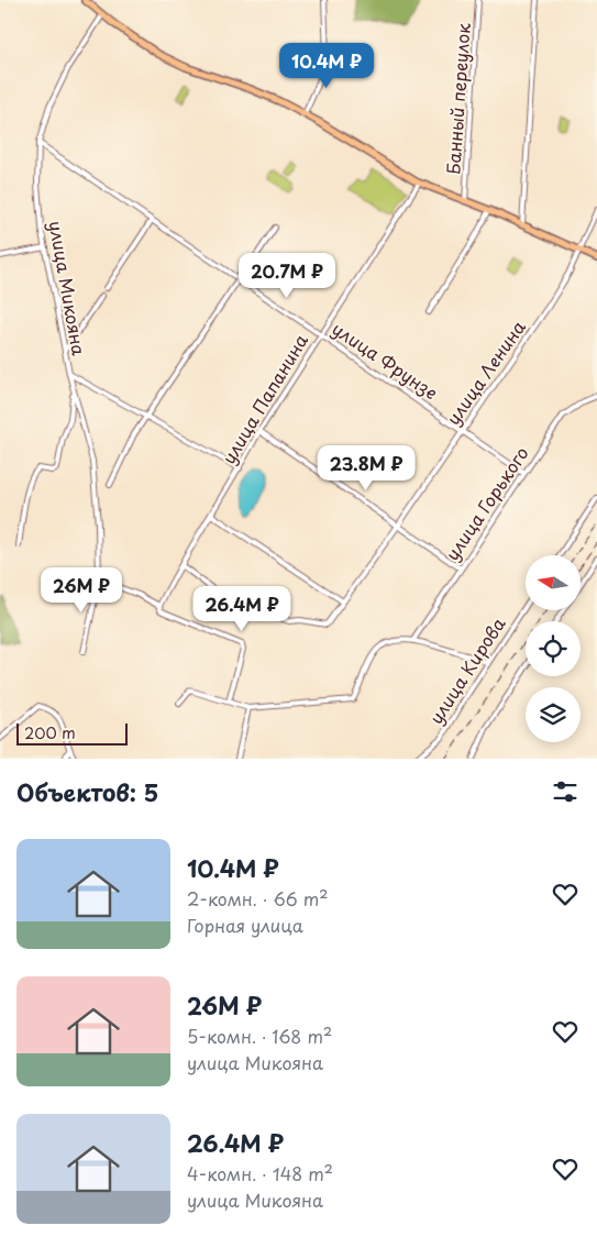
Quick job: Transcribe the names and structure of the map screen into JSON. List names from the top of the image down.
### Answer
{
  "streets": {
    "street": [
      "Банный переулок",
      "улица Микояна",
      "улица Фрунзе",
      "улица Ленина",
      "улица Папанина",
      "улица Горького",
      "улица Кирова"
    ]
  },
  "crossings": [
    ["улица Микояна", "улица Фрунзе"],
    ["улица Фрунзе", "улица Ленина"],
    ["улица Фрунзе", "улица Папанина"],
    ["улица Фрунзе", "улица Горького"],
    ["улица Ленина", "улица Папанина"]
  ],
  "scale_bar": "200 m",
  "north": "left",
  "page": {
    "price": [
      "10.4M ₽",
      "20.7M ₽",
      "23.8M ₽",
      "26M ₽",
      "26.4M ₽"
    ],
    "scale": "200 m",
    "heading": "Объектов: 5",
    "list": [
      {
        "name": "10.4M ₽",
        "note": "2-комн. · 66 m² · Горная улица"
      },
      {
        "name": "26M ₽",
        "note": "5-комн. · 168 m² · улица Микояна"
      },
      {
        "name": "26.4M ₽",
        "note": "4-комн. · 148 m² · улица Микояна"
      }
    ]
  }
}
